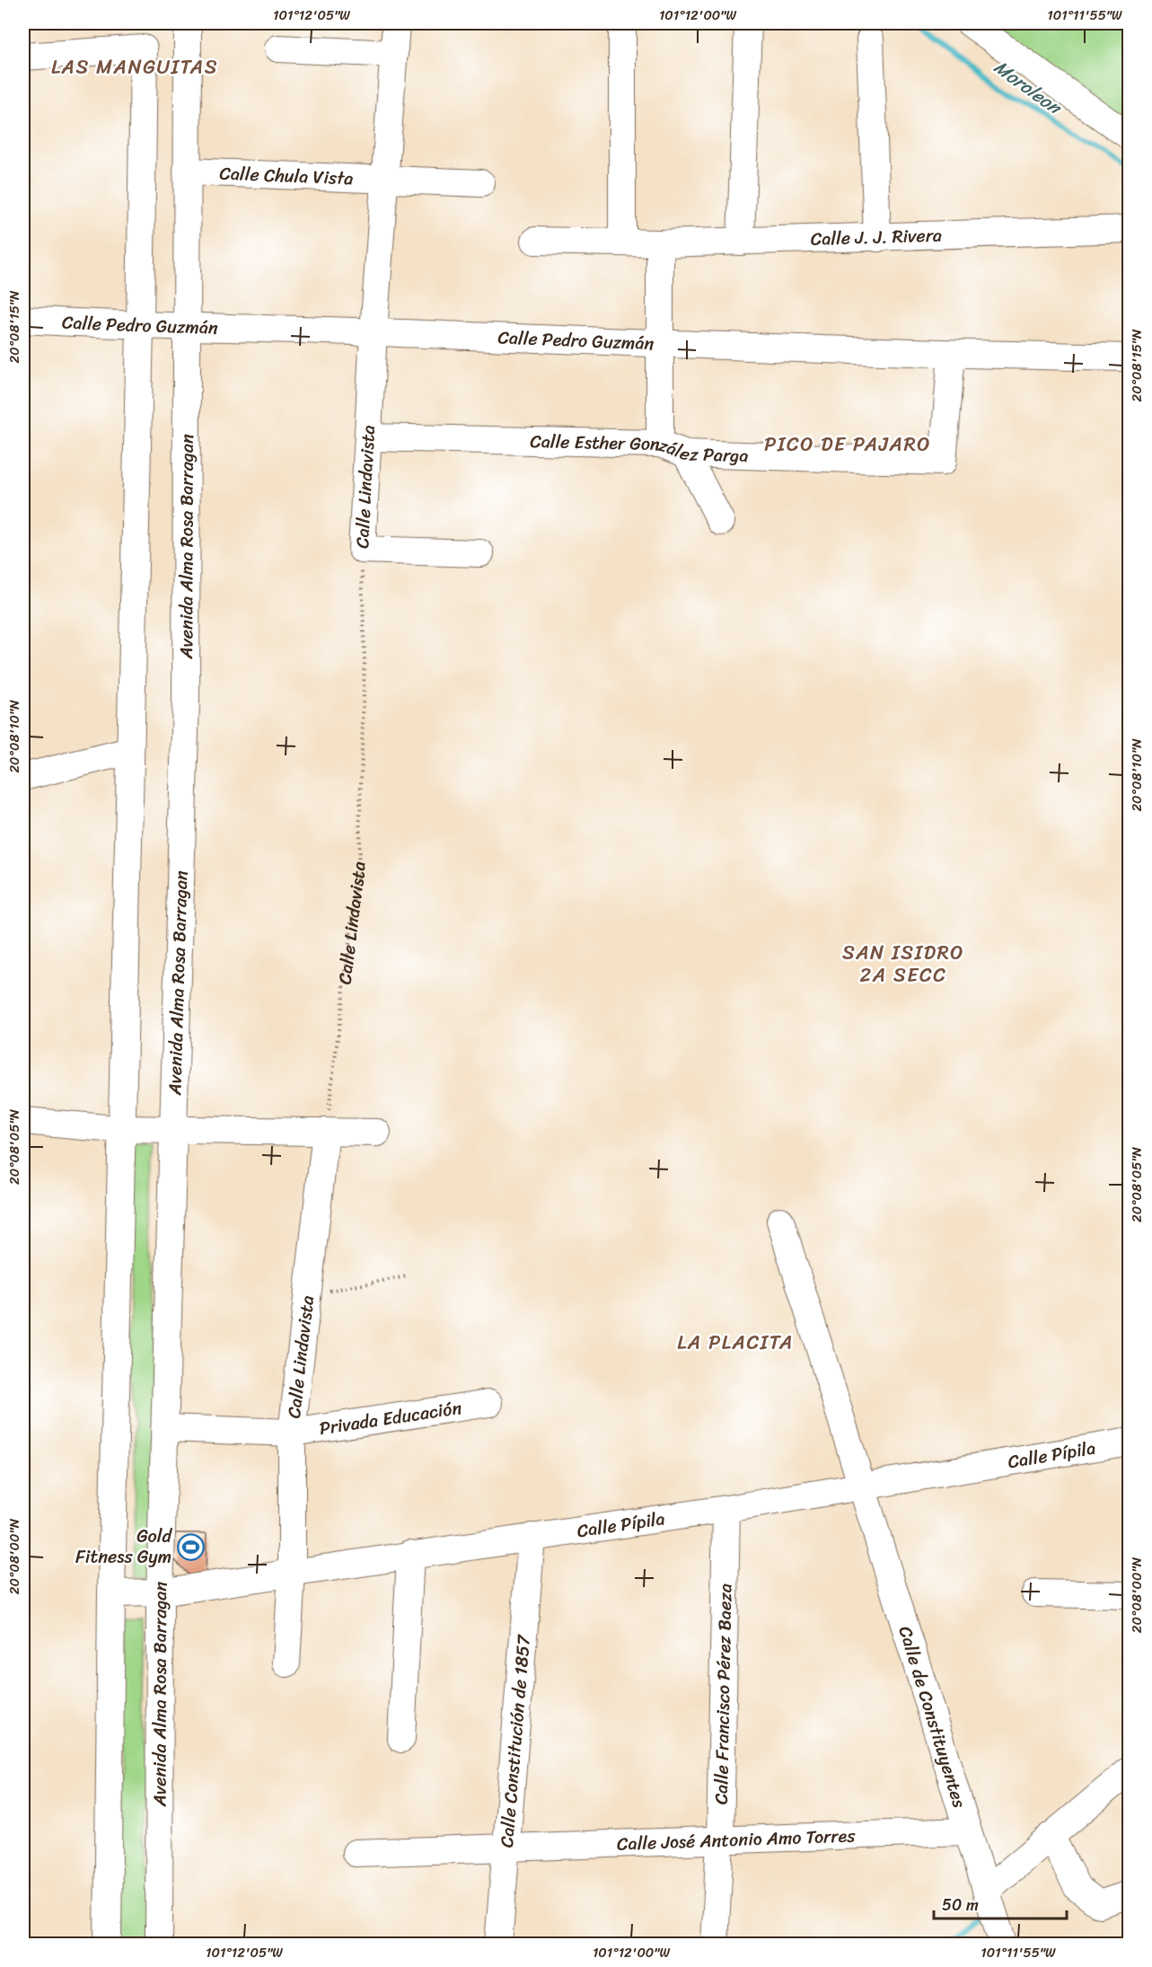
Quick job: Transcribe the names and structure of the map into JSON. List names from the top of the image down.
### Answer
{
  "streets": {
    "street": [
      "Calle Chula Vista",
      "Calle J. J. Rivera",
      "Calle Pedro Guzmán",
      "Calle Esther González Parga",
      "Calle Lindavista",
      "Avenida Alma Rosa Barragan",
      "Privada Educación",
      "Calle Pípila",
      "Calle Francisco Pérez Baeza",
      "Calle de Constituyentes",
      "Calle Constitución de 1857",
      "Calle José Antonio Amo Torres"
    ]
  },
  "crossings": [
    ["Calle Chula Vista", "Calle Lindavista"],
    ["Calle Chula Vista", "Avenida Alma Rosa Barragan"],
    ["Calle Pedro Guzmán", "Calle Esther González Parga"],
    ["Calle Pedro Guzmán", "Calle Lindavista"],
    ["Calle Pedro Guzmán", "Avenida Alma Rosa Barragan"],
    ["Calle Esther González Parga", "Calle Lindavista"],
    ["Calle Lindavista", "Privada Educación"],
    ["Calle Lindavista", "Calle Pípila"],
    ["Avenida Alma Rosa Barragan", "Privada Educación"],
    ["Avenida Alma Rosa Barragan", "Calle Pípila"],
    ["Calle Pípila", "Calle Francisco Pérez Baeza"],
    ["Calle Pípila", "Calle de Constituyentes"],
    ["Calle Pípila", "Calle Constitución de 1857"],
    ["Calle Francisco Pérez Baeza", "Calle José Antonio Amo Torres"],
    ["Calle de Constituyentes", "Calle José Antonio Amo Torres"],
    ["Calle Constitución de 1857", "Calle José Antonio Amo Torres"]
  ],
  "districts": [
    "LAS MANGUITAS",
    "PICO DE PAJARO",
    "SAN ISIDRO 2A SECC",
    "LA PLACITA"
  ],
  "water": ["Moroleon"],
  "places": {
    "sports": ["Gold Fitness Gym"]
  },
  "scale_bar": "50 m",
  "coordinates": [
    "101°12'05\"W",
    "101°12'00\"W",
    "101°11'55\"W",
    "20°08'15\"N",
    "20°08'10\"N",
    "20°08'05\"N",
    "20°08'00\"N"
  ]
}
